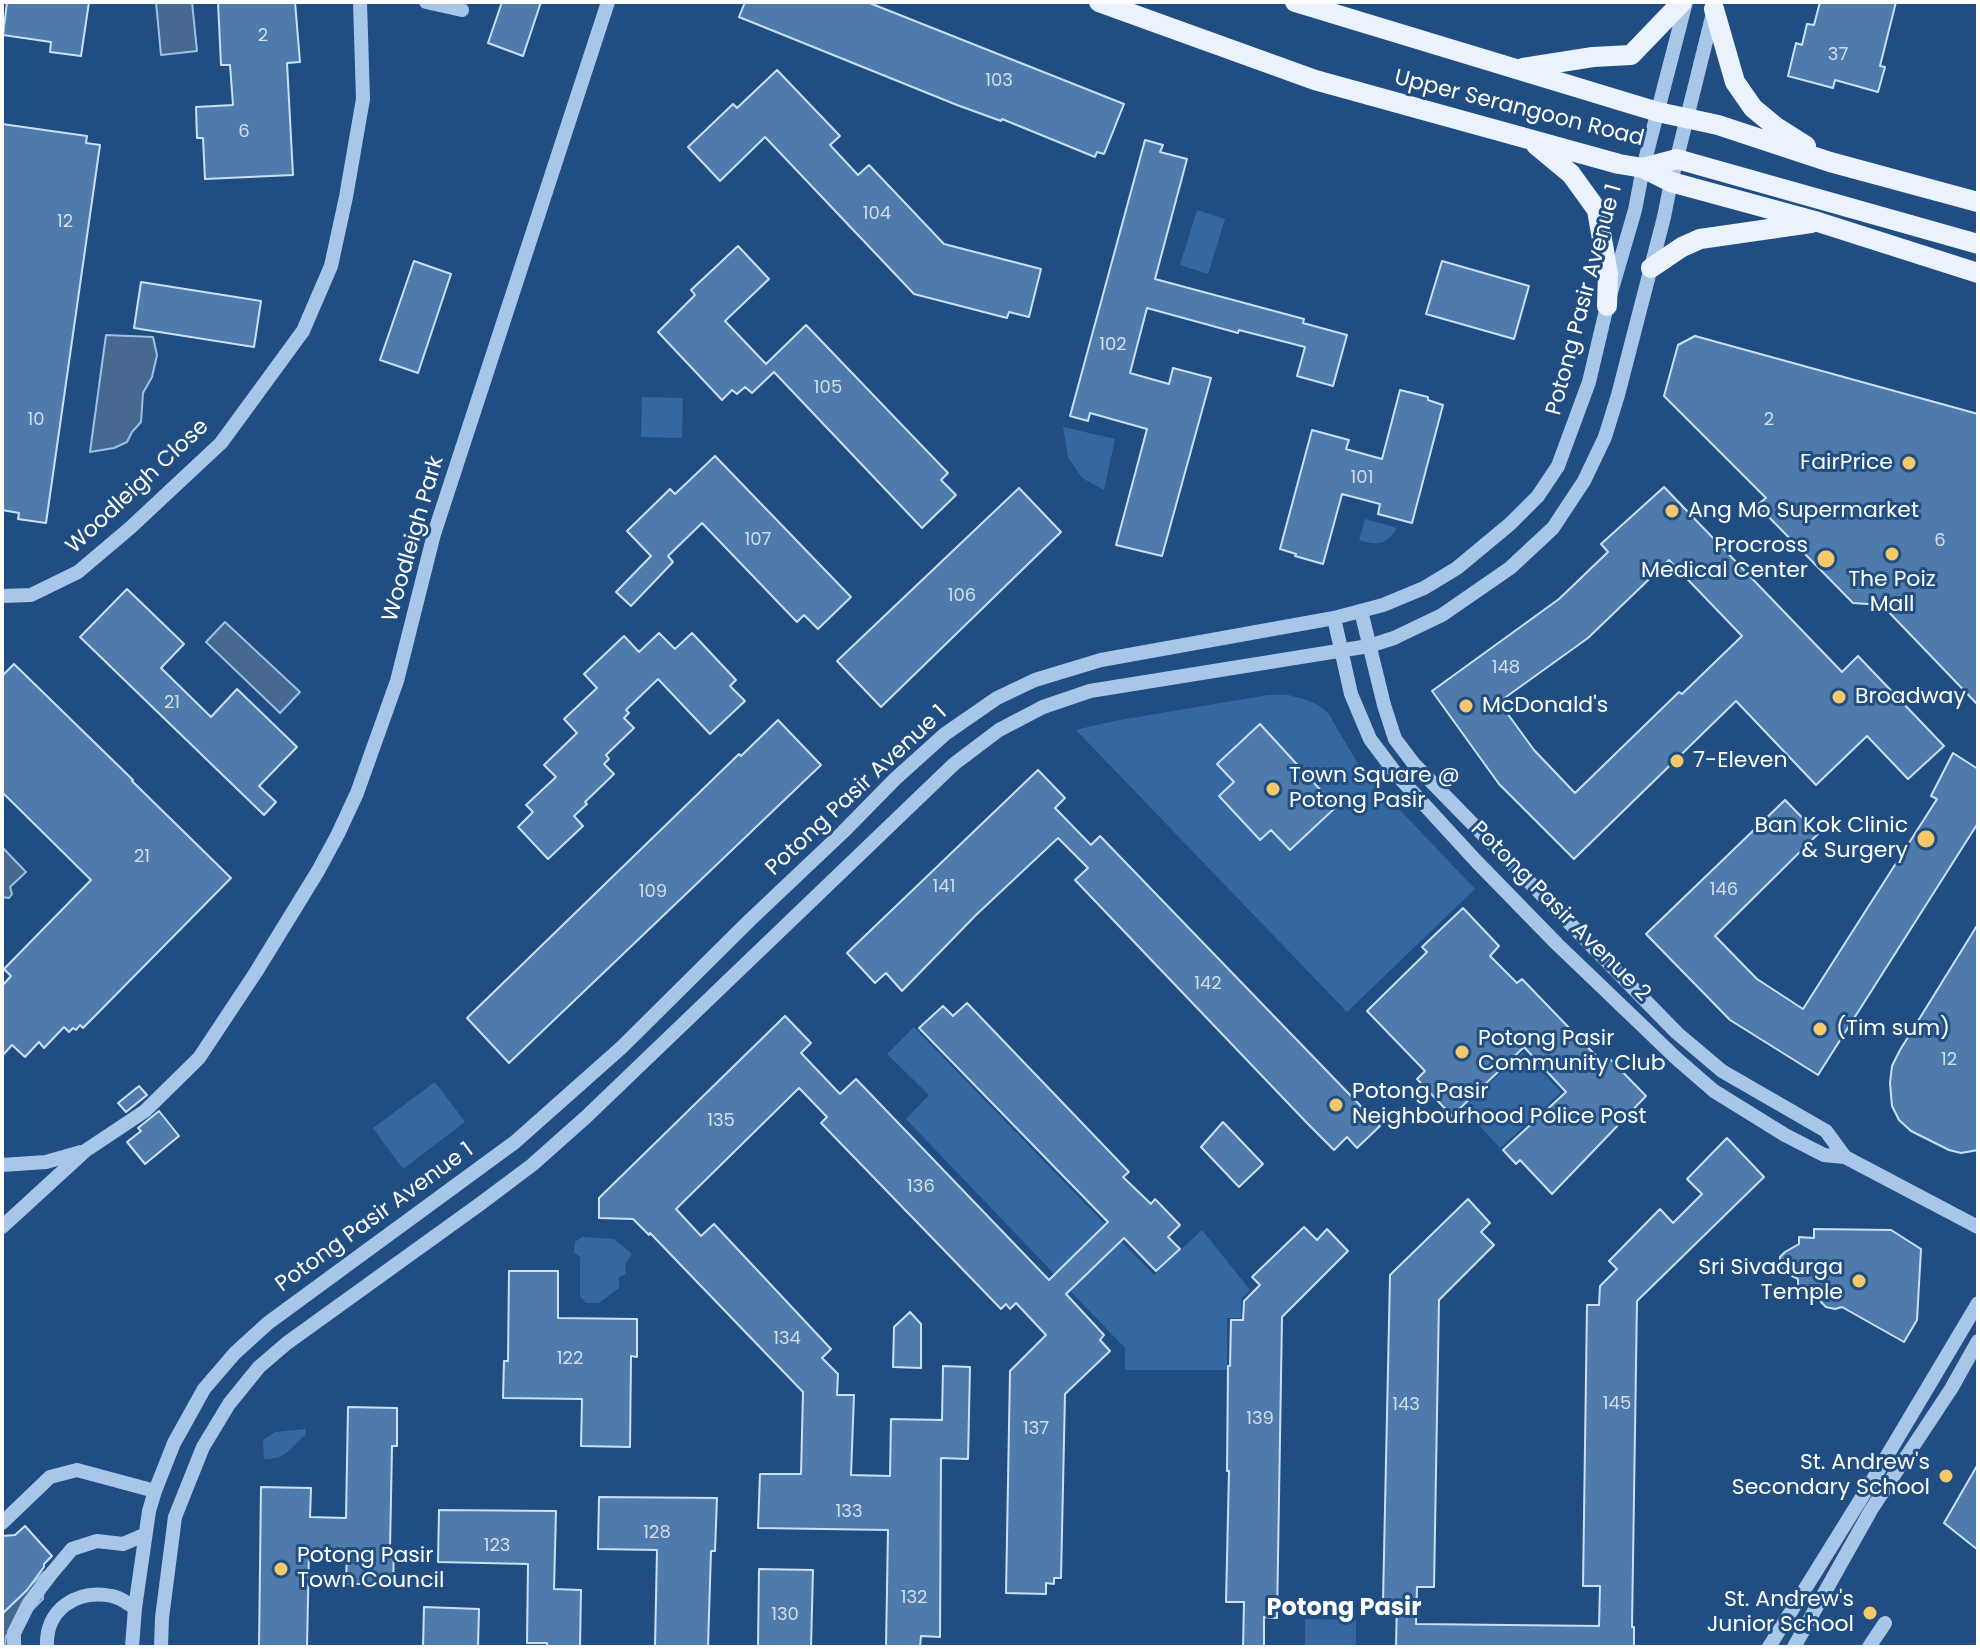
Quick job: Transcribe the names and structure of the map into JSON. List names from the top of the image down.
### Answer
{
  "streets": {
    "main road": ["Upper Serangoon Road"],
    "street": [
      "Potong Pasir Avenue 1",
      "Woodleigh Close",
      "Woodleigh Park",
      "Potong Pasir Avenue 2"
    ]
  },
  "crossings": [
    ["Upper Serangoon Road", "Potong Pasir Avenue 1"],
    ["Potong Pasir Avenue 1", "Potong Pasir Avenue 2"]
  ],
  "districts": ["Potong Pasir"],
  "places": [
    "FairPrice",
    "Ang Mo Supermarket",
    "The Poiz Mall",
    "Procross Medical Center",
    "Broadway",
    "McDonald's",
    "7-Eleven",
    "Town Square @ Potong Pasir",
    "Ban Kok Clinic & Surgery",
    "(Tim sum)",
    "Potong Pasir Community Club",
    "Potong Pasir Neighbourhood Police Post",
    "Sri Sivadurga Temple",
    "St. Andrew's Secondary School",
    "Potong Pasir Town Council",
    "St. Andrew's Junior School"
  ],
  "house_numbers": [
    "2",
    "37",
    "103",
    "6",
    "104",
    "12",
    "102",
    "105",
    "10",
    "2",
    "101",
    "107",
    "6",
    "106",
    "148",
    "21",
    "21",
    "141",
    "146",
    "109",
    "142",
    "12",
    "135",
    "136",
    "134",
    "122",
    "145",
    "143",
    "139",
    "137",
    "133",
    "128",
    "123",
    "132",
    "130"
  ]
}
